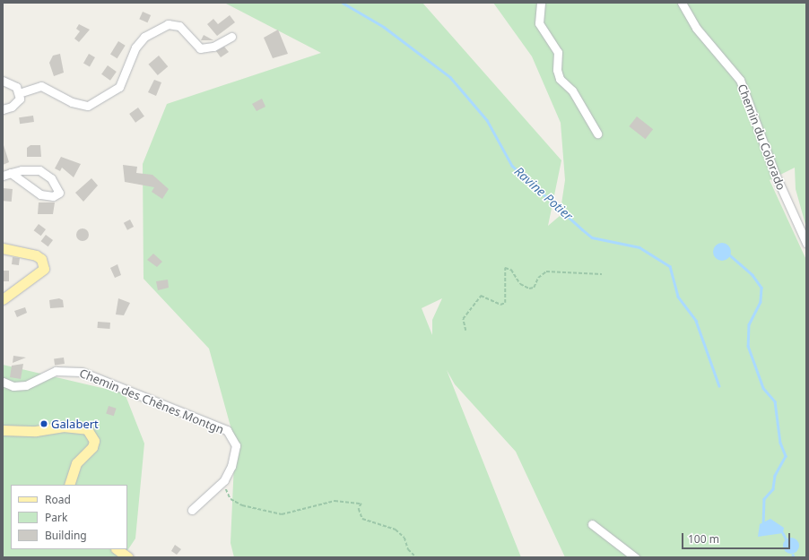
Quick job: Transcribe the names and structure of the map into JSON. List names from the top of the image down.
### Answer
{
  "streets": {
    "street": ["Chemin du Colorado", "Chemin des Chênes Montgn"]
  },
  "water": ["Ravine Potier"],
  "places": ["Galabert"],
  "legend": ["Road", "Park", "Building"],
  "scale_bar": "100 m"
}
